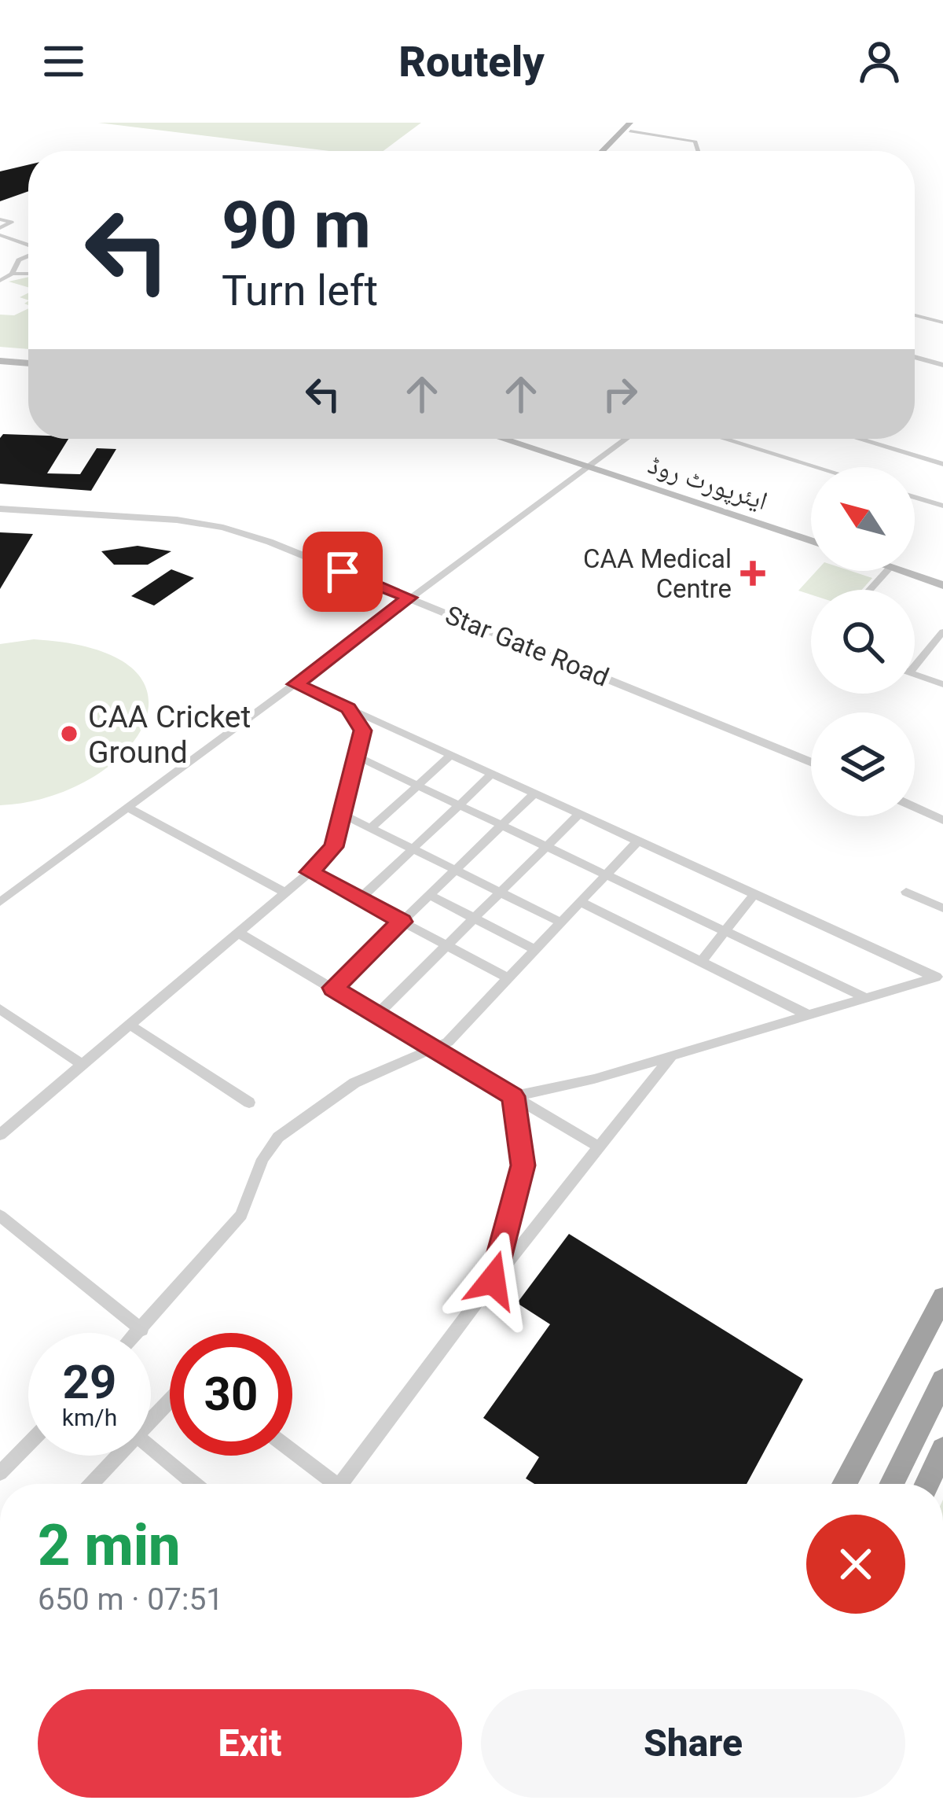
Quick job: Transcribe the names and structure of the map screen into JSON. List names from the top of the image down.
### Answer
{
  "streets": {
    "main road": ["ایئرپورٹ روڈ"],
    "street": ["Star Gate Road"]
  },
  "places": {
    "health": ["CAA Medical Centre"],
    "other": ["CAA Cricket Ground"]
  },
  "north": "top left",
  "page": {
    "header": "Routely",
    "turn": ["90 m", "Turn left"],
    "speed": "29 km/h",
    "limit": "30",
    "heading": ["2 min", "650 m · 07:51"],
    "buttons": ["Exit", "Share"]
  }
}
